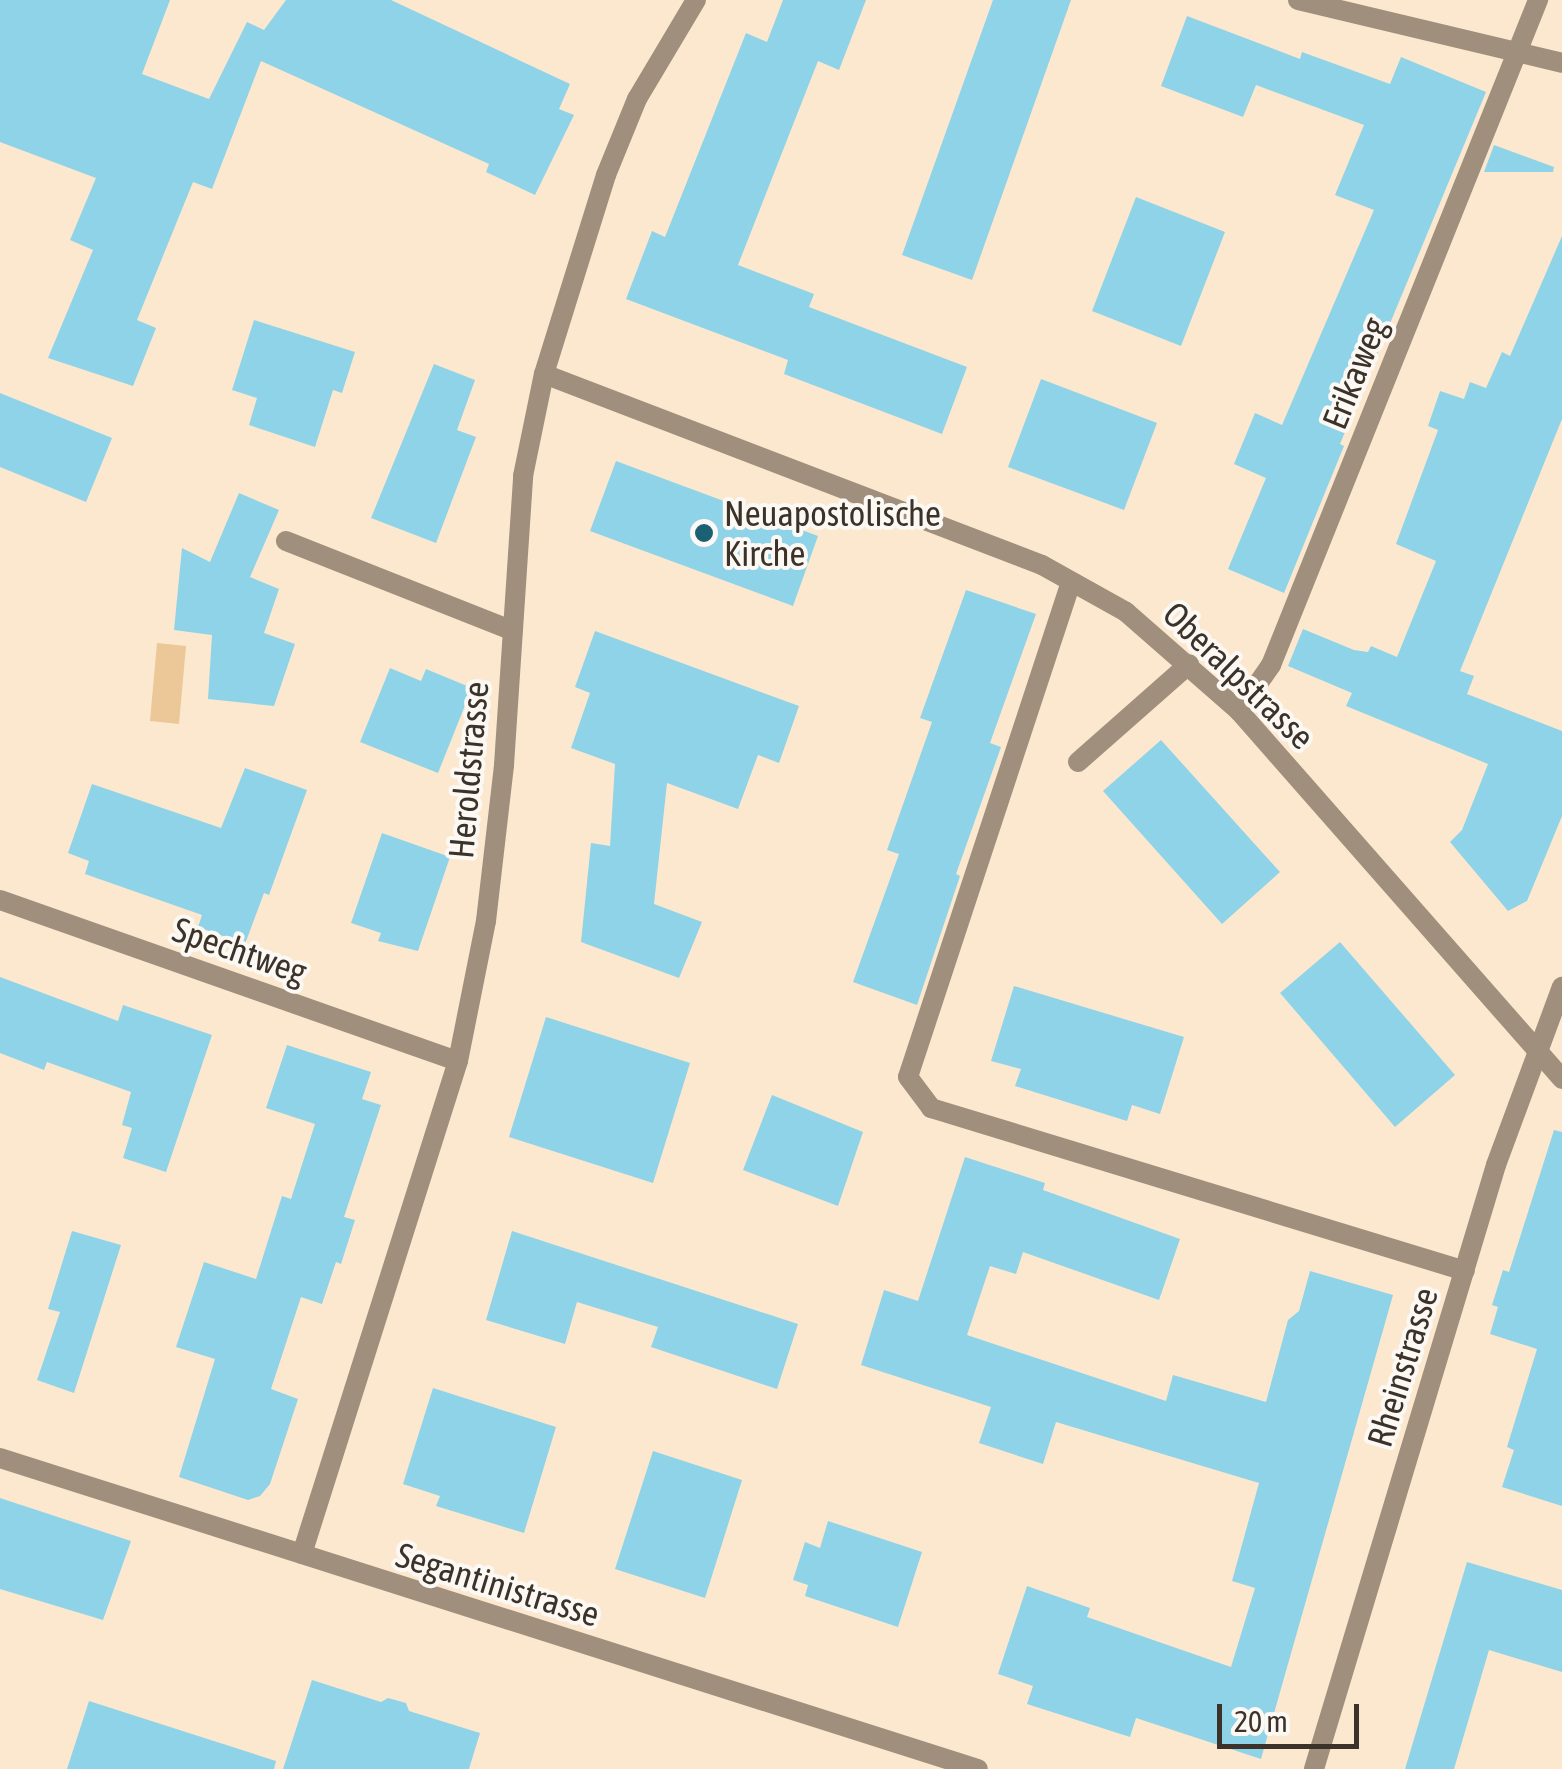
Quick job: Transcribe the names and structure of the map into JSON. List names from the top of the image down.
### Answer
{
  "streets": {
    "street": [
      "Erikaweg",
      "Oberalpstrasse",
      "Heroldstrasse",
      "Spechtweg",
      "Rheinstrasse",
      "Segantinistrasse"
    ]
  },
  "crossings": [
    ["Erikaweg", "Oberalpstrasse"],
    ["Oberalpstrasse", "Heroldstrasse"],
    ["Oberalpstrasse", "Rheinstrasse"],
    ["Heroldstrasse", "Spechtweg"],
    ["Heroldstrasse", "Segantinistrasse"]
  ],
  "places": ["Neuapostolische Kirche"],
  "scale_bar": "20 m"
}
